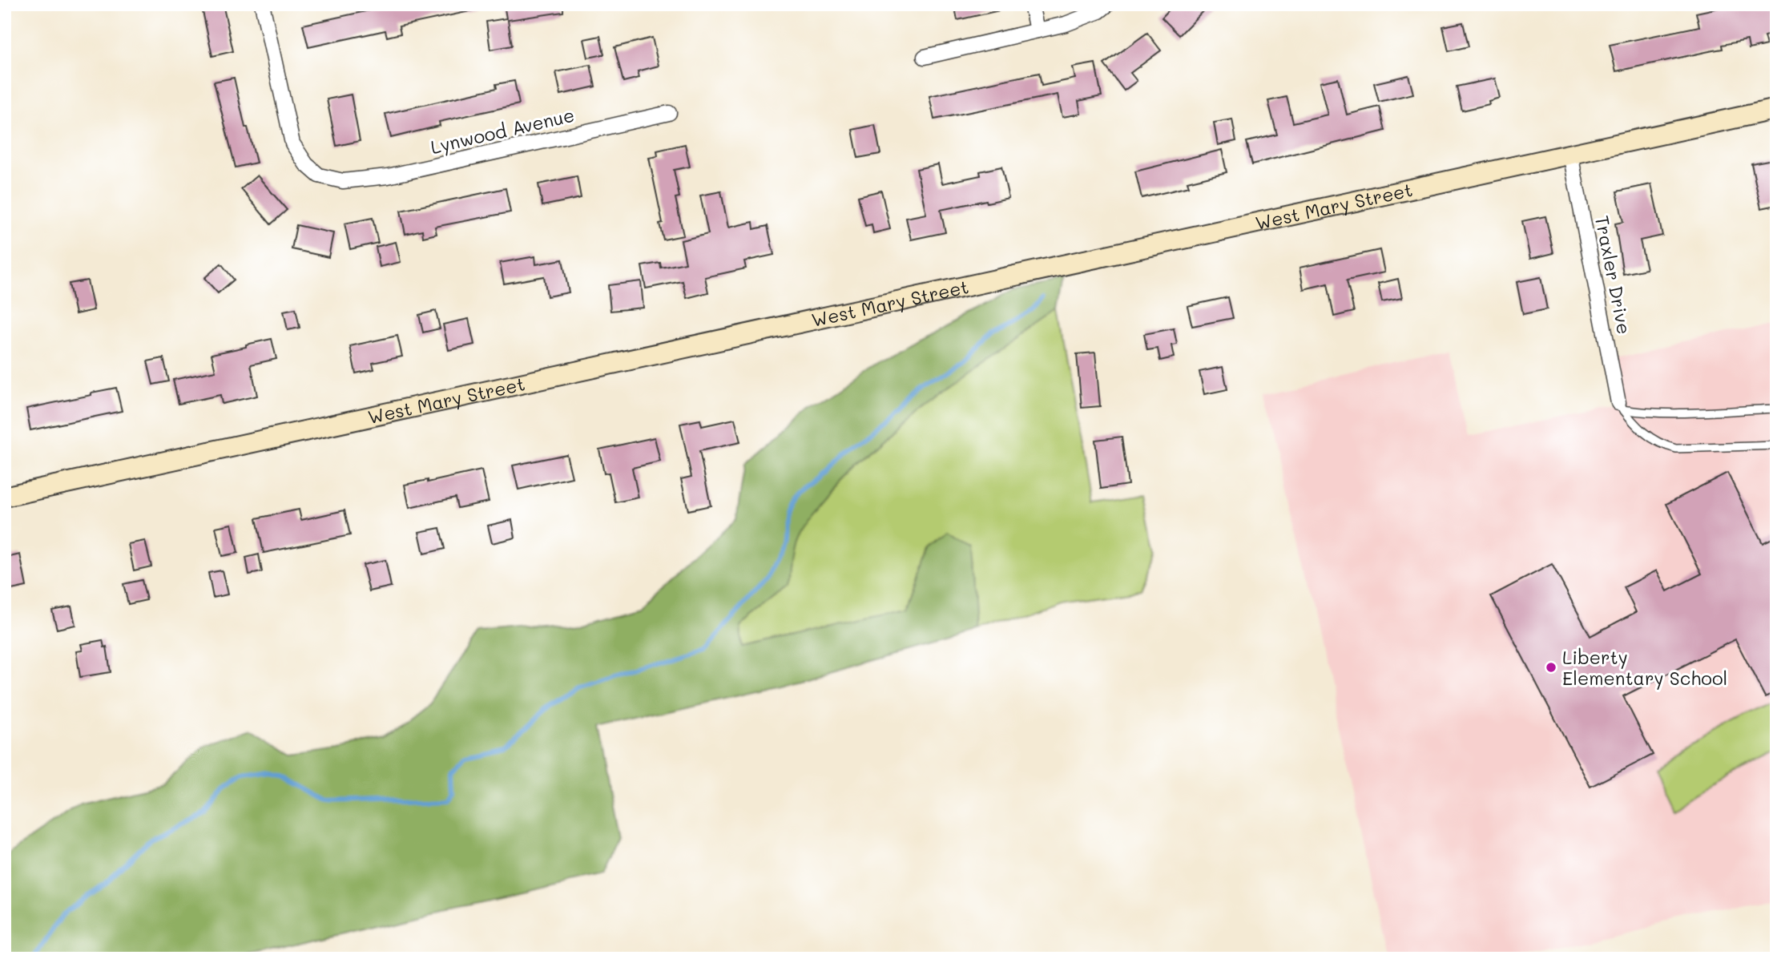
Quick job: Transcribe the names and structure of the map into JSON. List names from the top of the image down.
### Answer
{
  "streets": {
    "main road": ["West Mary Street"],
    "street": ["Lynwood Avenue", "Traxler Drive"]
  },
  "crossings": [
    ["West Mary Street", "Traxler Drive"]
  ],
  "places": ["Liberty Elementary School"]
}
